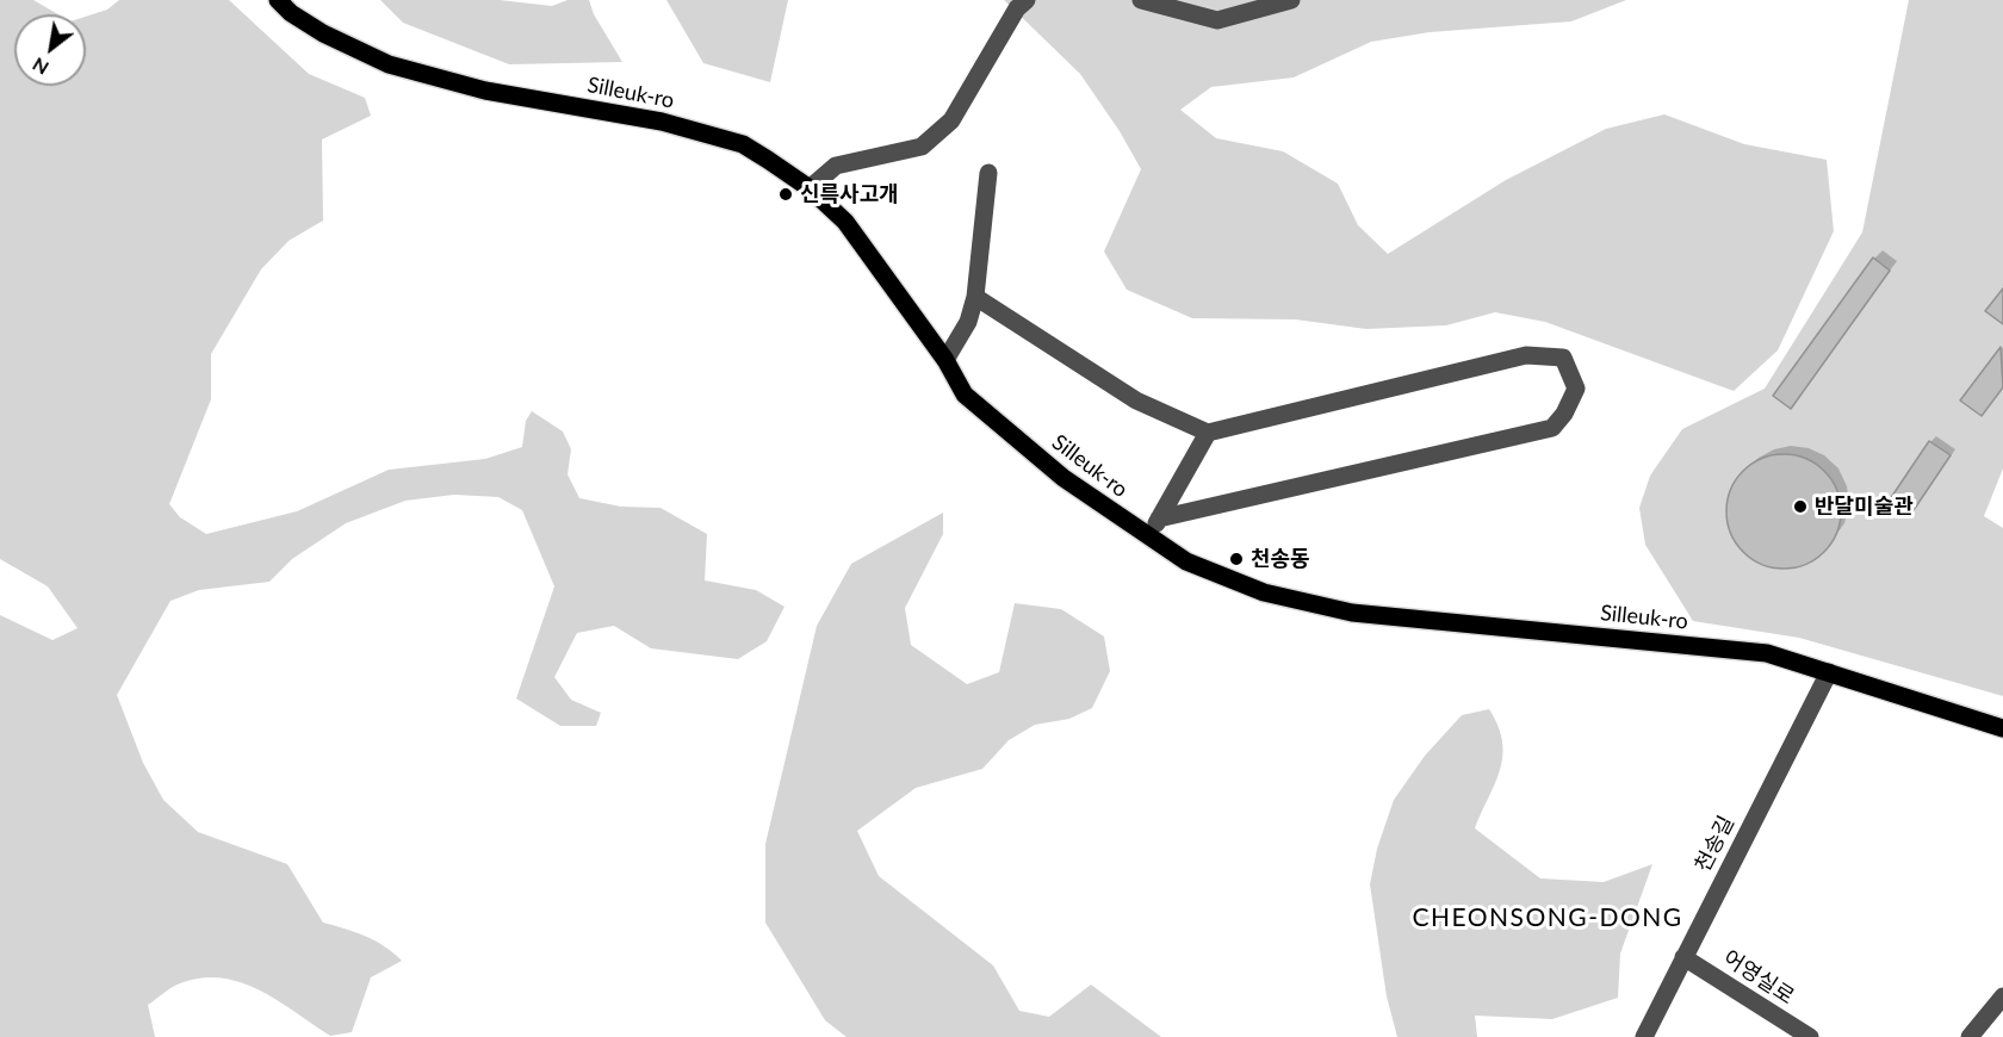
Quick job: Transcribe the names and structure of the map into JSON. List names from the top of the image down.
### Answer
{
  "streets": {
    "main road": ["Silleuk-ro"],
    "street": ["천송길", "어영실로"]
  },
  "crossings": [
    ["Silleuk-ro", "천송길"],
    ["천송길", "어영실로"]
  ],
  "districts": ["CHEONSONG-DONG"],
  "places": ["신륵사고개", "반달미술관", "천송동"],
  "north": "bottom left"
}
